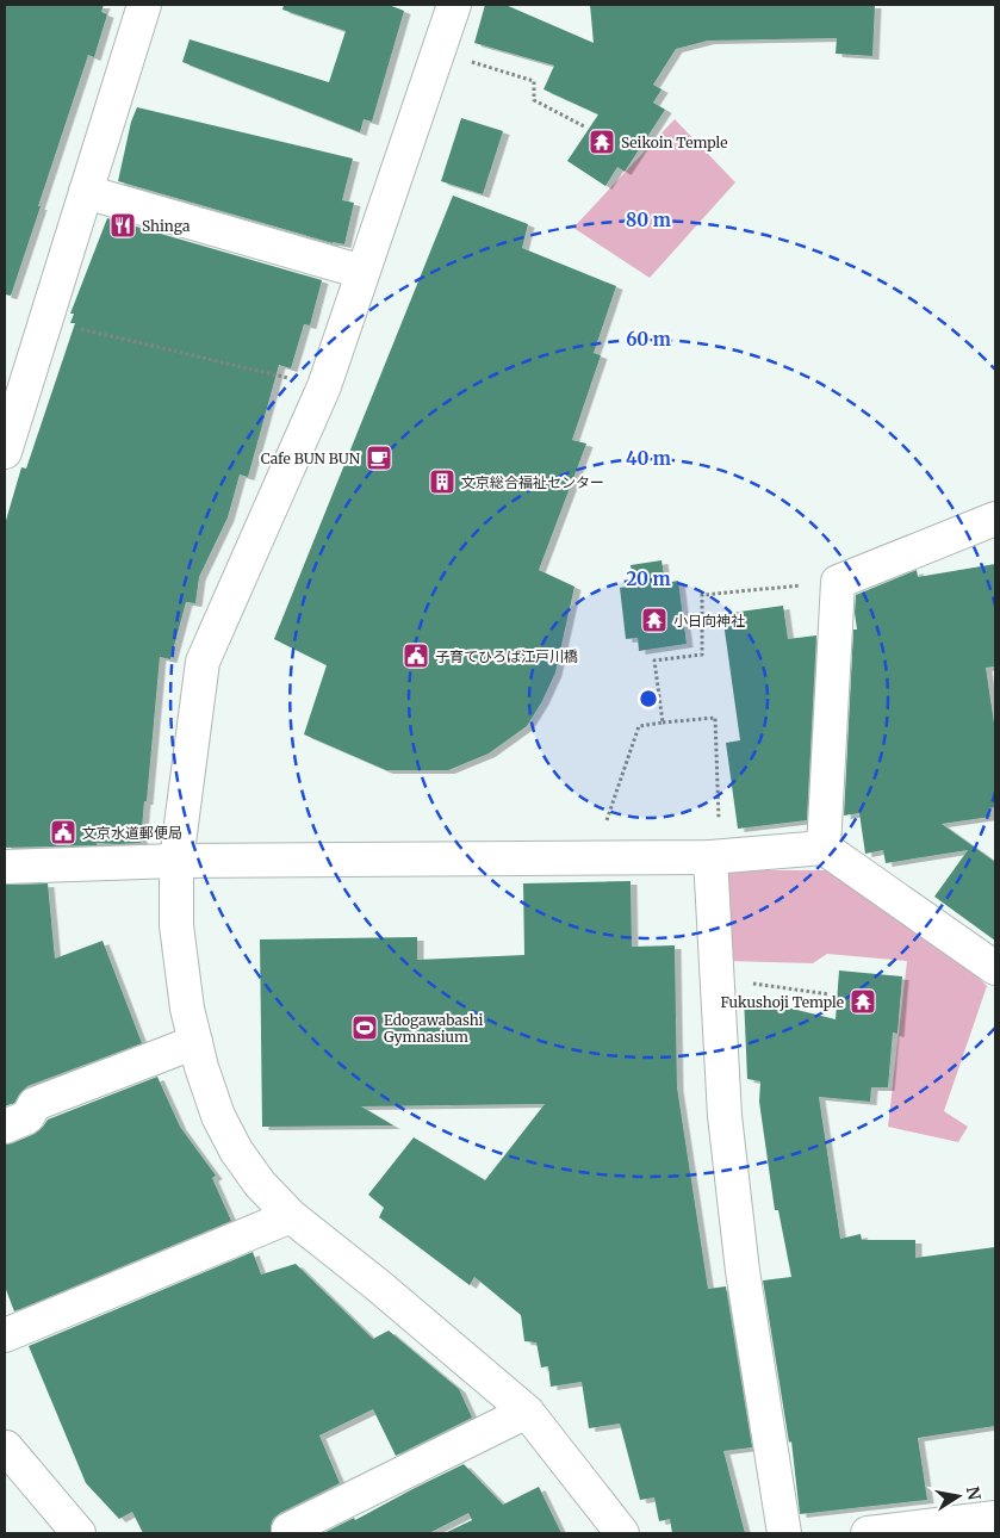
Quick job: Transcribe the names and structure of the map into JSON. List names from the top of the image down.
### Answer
{
  "places": {
    "temple": ["Seikoin Temple", "小日向神社", "Fukushoji Temple"],
    "restaurant": ["Shinga"],
    "cafe": ["Cafe BUN BUN"],
    "building": ["文京総合福祉センター"],
    "public building": ["子育てひろば江戸川橋", "文京水道郵便局"],
    "sports": ["Edogawabashi Gymnasium"]
  },
  "north": "right",
  "rings": [
    "80 m",
    "60 m",
    "40 m",
    "20 m"
  ]
}
